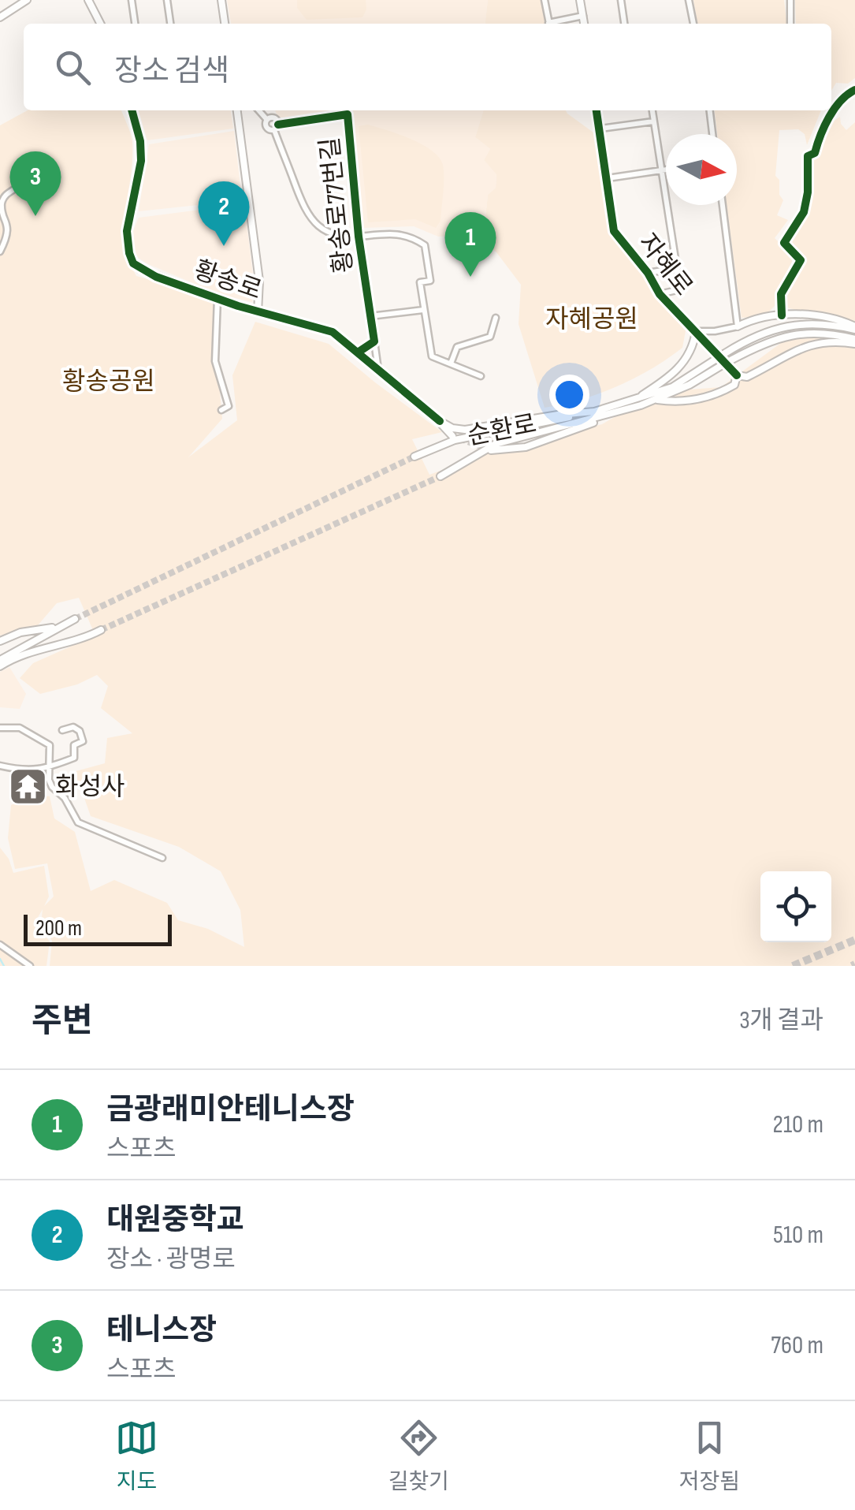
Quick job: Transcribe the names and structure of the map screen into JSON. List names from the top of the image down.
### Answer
{
  "streets": {
    "main road": ["자혜로", "황송로", "순환로"],
    "street": ["황송로77번길"]
  },
  "crossings": [
    ["황송로77번길", "황송로"]
  ],
  "parks": ["자혜공원", "황송공원"],
  "places": {
    "temple": ["화성사"]
  },
  "scale_bar": "200 m",
  "north": "right",
  "page": {
    "search": "장소 검색",
    "pins": ["3", "2", "1"],
    "scale": "200 m",
    "heading": ["주변", "3개 결과"],
    "list": [
      {
        "mark": "1",
        "name": "금광래미안테니스장",
        "note": "스포츠",
        "value": "210 m"
      },
      {
        "mark": "2",
        "name": "대원중학교",
        "note": "장소 · 광명로",
        "value": "510 m"
      },
      {
        "mark": "3",
        "name": "테니스장",
        "note": "스포츠",
        "value": "760 m"
      }
    ],
    "nav": ["지도", "길찾기", "저장됨"]
  }
}
